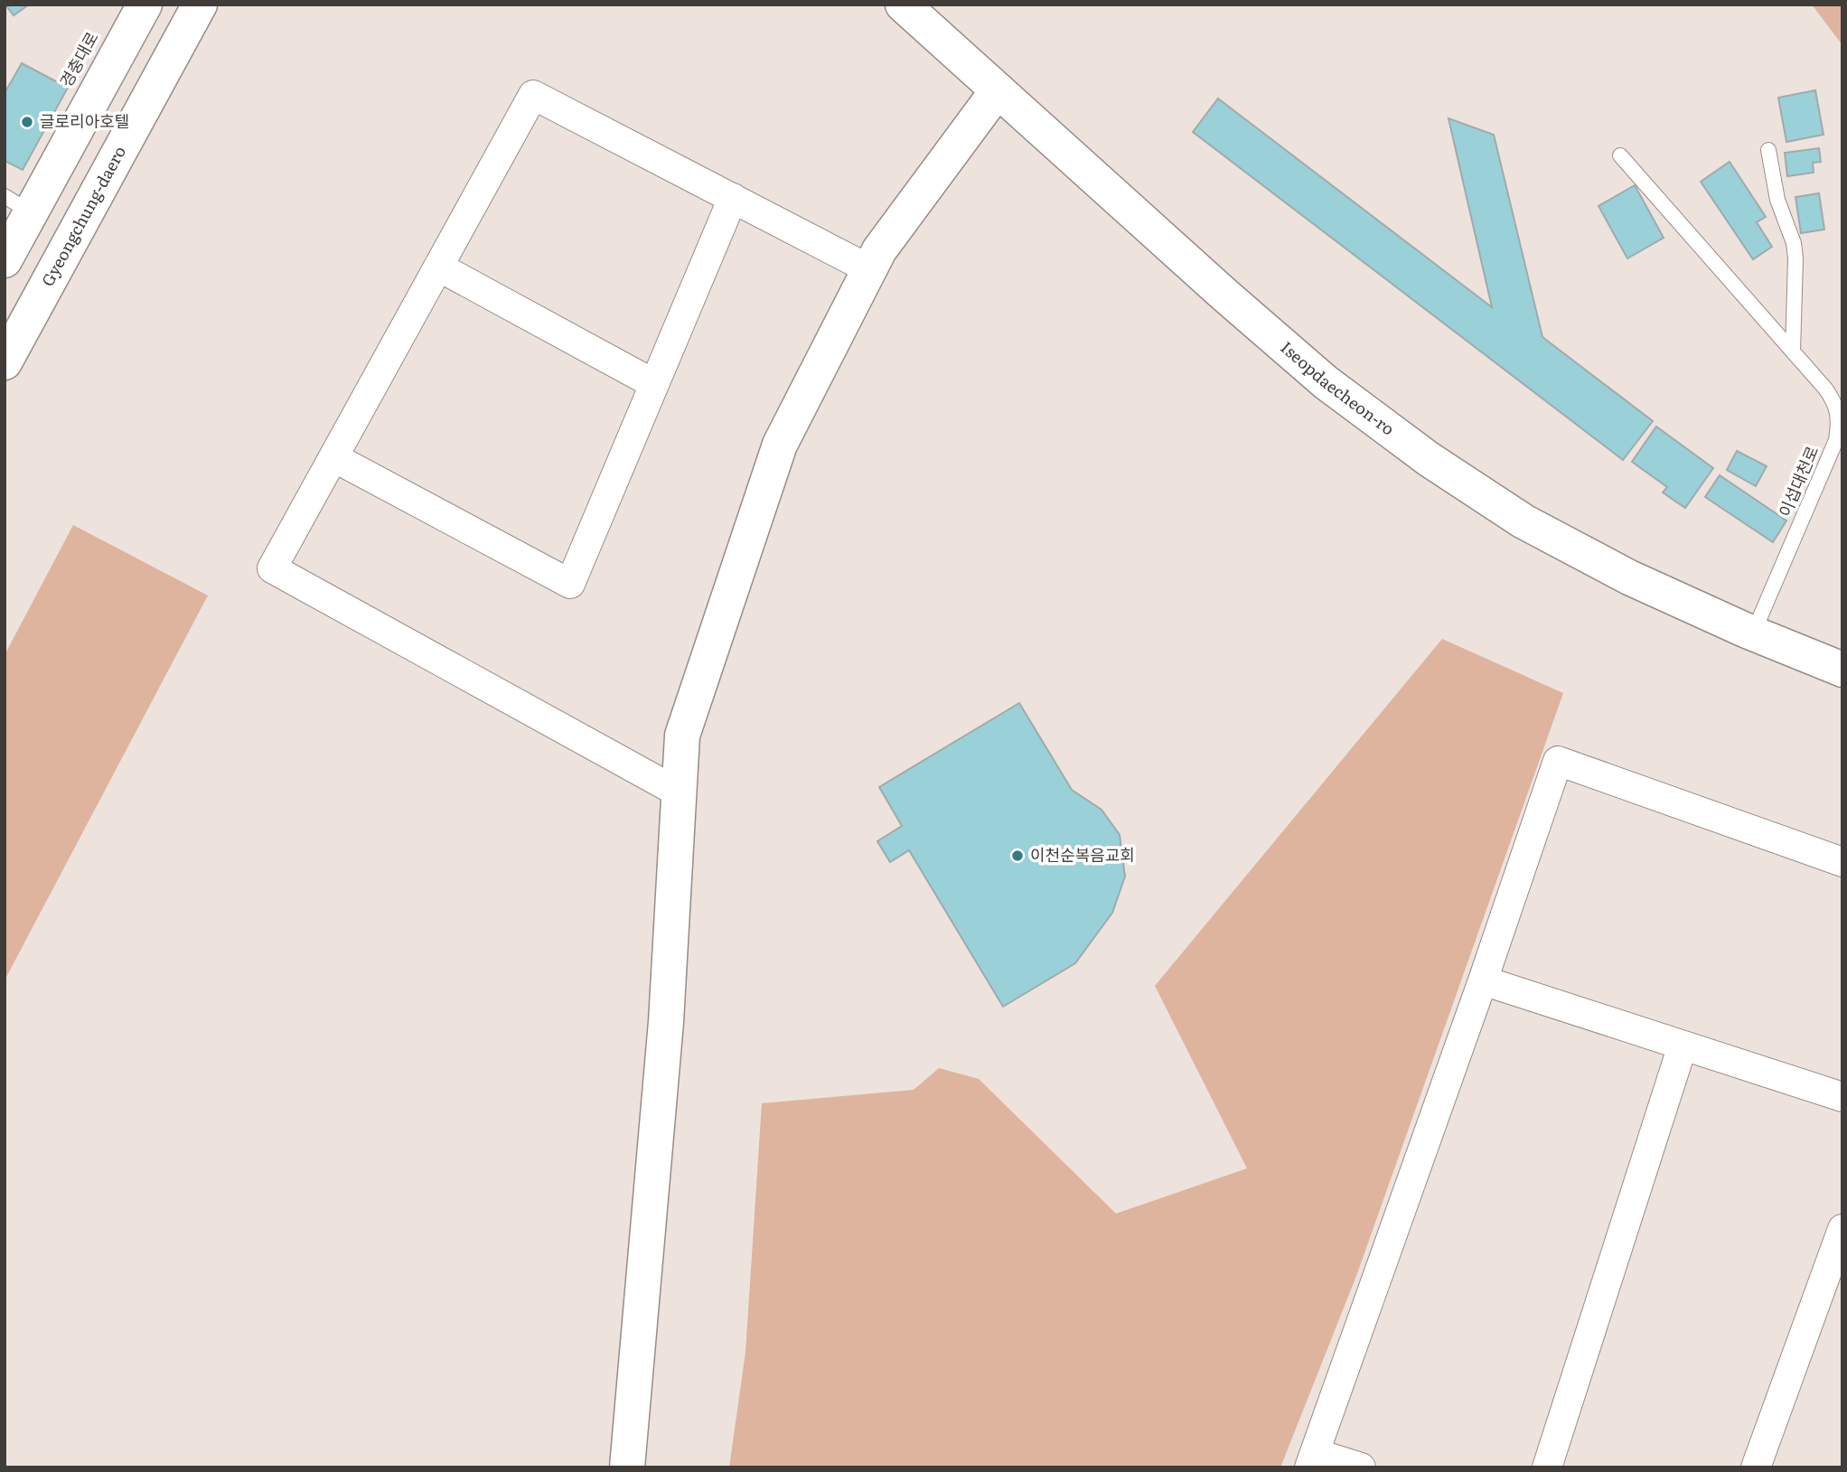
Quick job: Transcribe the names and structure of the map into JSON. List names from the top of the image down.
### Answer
{
  "streets": {
    "street": ["Gyeongchung-daero", "Iseopdaecheon-ro"],
    "lane": ["경충대로", "이섭대천로"]
  },
  "crossings": [
    ["Iseopdaecheon-ro", "이섭대천로"]
  ],
  "places": ["글로리아호텔", "이천순복음교회"]
}
